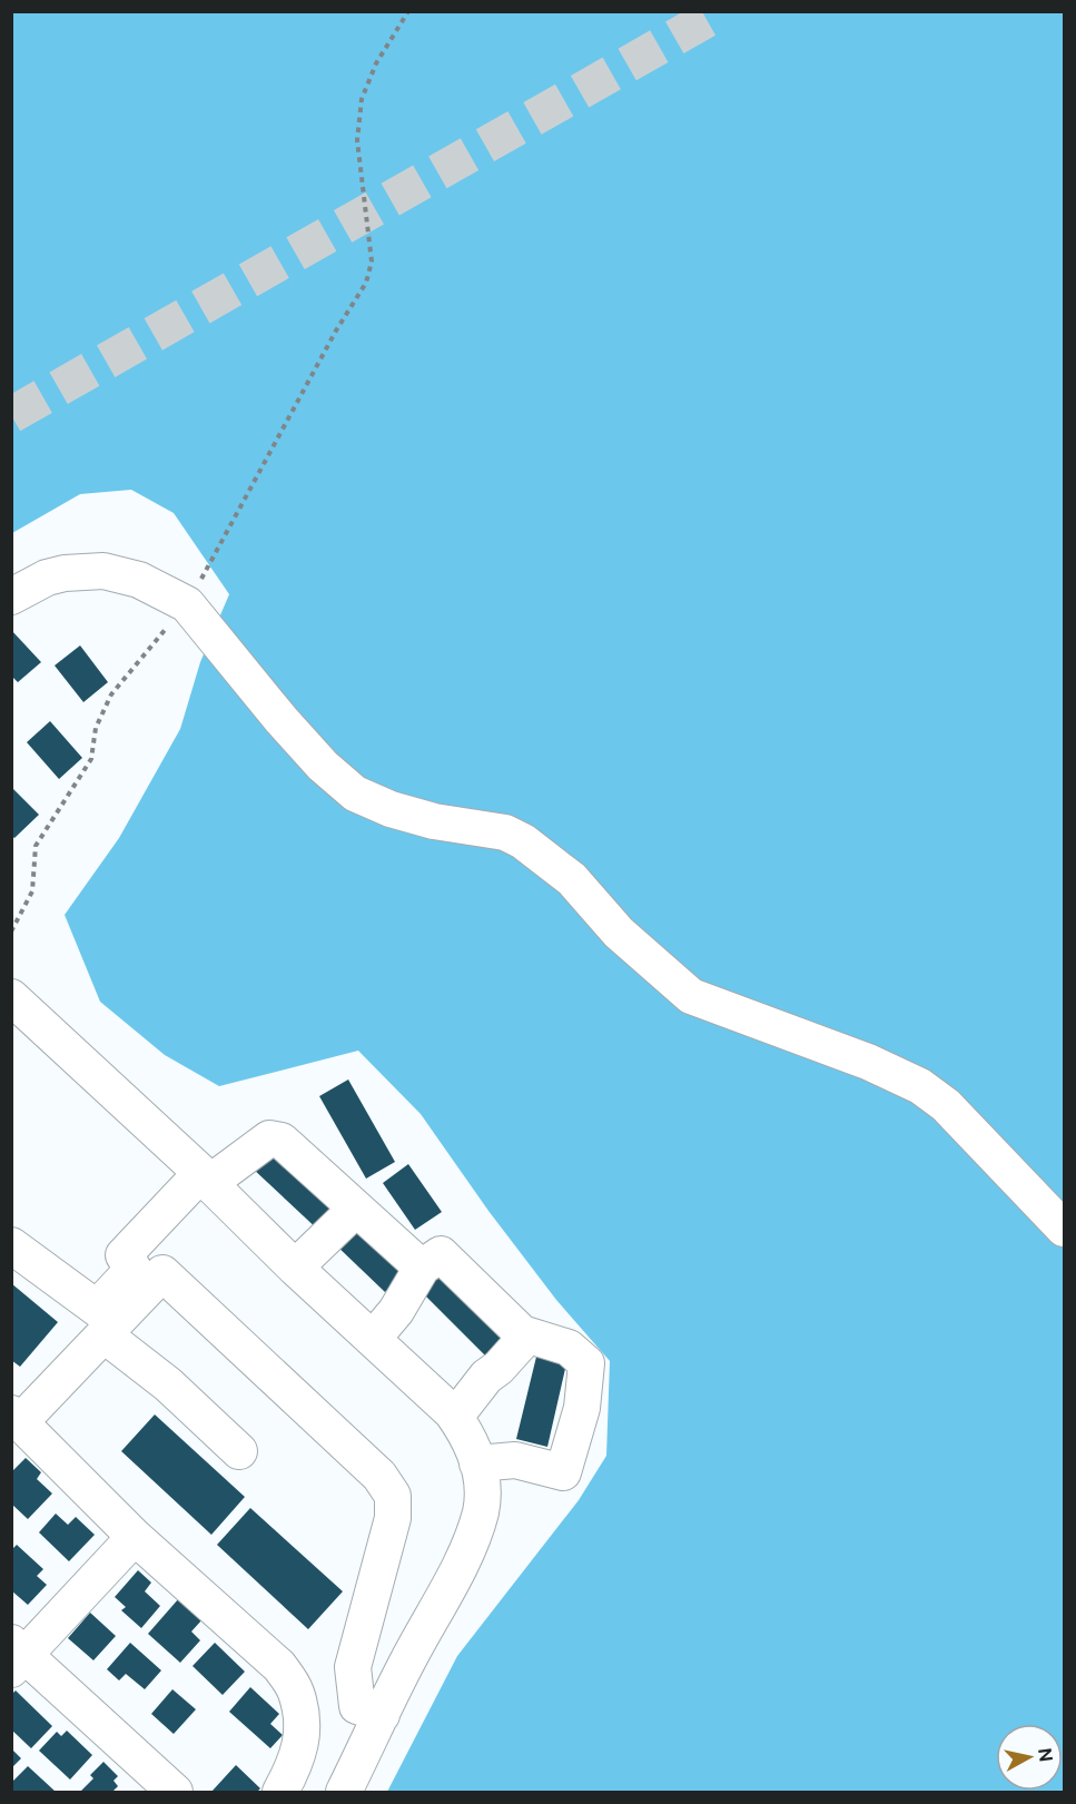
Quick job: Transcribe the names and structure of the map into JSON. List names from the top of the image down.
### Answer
{
  "north": "right"
}
